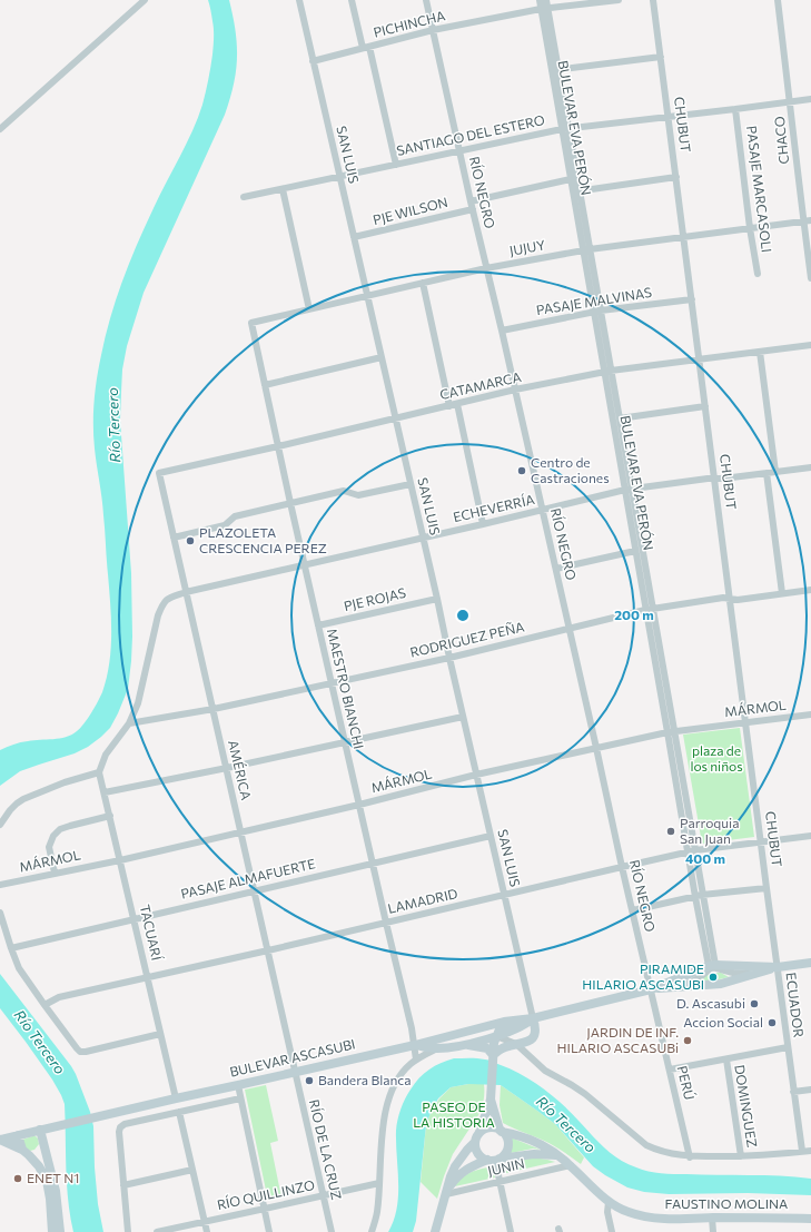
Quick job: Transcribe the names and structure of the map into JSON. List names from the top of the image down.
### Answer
{
  "streets": {
    "main road": ["BULEVAR ASCASUBI", "FAUSTINO MOLINA"],
    "street": [
      "PICHINCHA",
      "CHUBUT",
      "BULEVAR EVA PERÓN",
      "SANTIAGO DEL ESTERO",
      "CHACO",
      "SAN LUIS",
      "PASAJE MARCASOLI",
      "RÍO NEGRO",
      "PJE WILSON",
      "JUJUY",
      "PASAJE MALVINAS",
      "CATAMARCA",
      "ECHEVERRÍA",
      "PJE ROJAS",
      "RODRIGUEZ PEÑA",
      "MAESTRO BIANCHI",
      "MÁRMOL",
      "AMÉRICA",
      "PASAJE ALMAFUERTE",
      "LAMADRID",
      "TACUARÍ",
      "ECUADOR",
      "PERÚ",
      "DOMINGUEZ",
      "RÍO DE LA CRUZ",
      "JUNIN",
      "RÍO QUILLINZO"
    ]
  },
  "crossings": [
    ["PICHINCHA", "BULEVAR EVA PERÓN"],
    ["PICHINCHA", "SAN LUIS"],
    ["PICHINCHA", "RÍO NEGRO"],
    ["CHUBUT", "SANTIAGO DEL ESTERO"],
    ["CHUBUT", "JUJUY"],
    ["CHUBUT", "PASAJE MALVINAS"],
    ["CHUBUT", "CATAMARCA"],
    ["CHUBUT", "ECHEVERRÍA"],
    ["CHUBUT", "RODRIGUEZ PEÑA"],
    ["CHUBUT", "MÁRMOL"],
    ["CHUBUT", "LAMADRID"],
    ["CHUBUT", "ECUADOR"],
    ["BULEVAR EVA PERÓN", "SANTIAGO DEL ESTERO"],
    ["BULEVAR EVA PERÓN", "JUJUY"],
    ["BULEVAR EVA PERÓN", "PASAJE MALVINAS"],
    ["BULEVAR EVA PERÓN", "CATAMARCA"],
    ["BULEVAR EVA PERÓN", "ECHEVERRÍA"],
    ["BULEVAR EVA PERÓN", "RODRIGUEZ PEÑA"],
    ["BULEVAR EVA PERÓN", "MÁRMOL"],
    ["BULEVAR EVA PERÓN", "LAMADRID"],
    ["SANTIAGO DEL ESTERO", "CHACO"],
    ["SANTIAGO DEL ESTERO", "SAN LUIS"],
    ["SANTIAGO DEL ESTERO", "PASAJE MARCASOLI"],
    ["SANTIAGO DEL ESTERO", "RÍO NEGRO"],
    ["CHACO", "JUJUY"],
    ["SAN LUIS", "PJE WILSON"],
    ["SAN LUIS", "JUJUY"],
    ["SAN LUIS", "CATAMARCA"],
    ["SAN LUIS", "ECHEVERRÍA"],
    ["SAN LUIS", "PJE ROJAS"],
    ["SAN LUIS", "RODRIGUEZ PEÑA"],
    ["SAN LUIS", "MÁRMOL"],
    ["SAN LUIS", "PASAJE ALMAFUERTE"],
    ["SAN LUIS", "LAMADRID"],
    ["PASAJE MARCASOLI", "JUJUY"],
    ["RÍO NEGRO", "PJE WILSON"],
    ["RÍO NEGRO", "JUJUY"],
    ["RÍO NEGRO", "PASAJE MALVINAS"],
    ["RÍO NEGRO", "CATAMARCA"],
    ["RÍO NEGRO", "ECHEVERRÍA"],
    ["RÍO NEGRO", "RODRIGUEZ PEÑA"],
    ["RÍO NEGRO", "MÁRMOL"],
    ["RÍO NEGRO", "LAMADRID"],
    ["RÍO NEGRO", "PERÚ"],
    ["JUJUY", "MAESTRO BIANCHI"],
    ["CATAMARCA", "MAESTRO BIANCHI"],
    ["CATAMARCA", "AMÉRICA"],
    ["ECHEVERRÍA", "RODRIGUEZ PEÑA"],
    ["ECHEVERRÍA", "MAESTRO BIANCHI"],
    ["ECHEVERRÍA", "AMÉRICA"],
    ["ECHEVERRÍA", "TACUARÍ"],
    ["PJE ROJAS", "MAESTRO BIANCHI"],
    ["RODRIGUEZ PEÑA", "MAESTRO BIANCHI"],
    ["RODRIGUEZ PEÑA", "AMÉRICA"],
    ["MAESTRO BIANCHI", "MÁRMOL"],
    ["MAESTRO BIANCHI", "PASAJE ALMAFUERTE"],
    ["MAESTRO BIANCHI", "LAMADRID"],
    ["MAESTRO BIANCHI", "BULEVAR ASCASUBI"],
    ["MÁRMOL", "AMÉRICA"],
    ["MÁRMOL", "TACUARÍ"],
    ["AMÉRICA", "PASAJE ALMAFUERTE"],
    ["AMÉRICA", "LAMADRID"],
    ["AMÉRICA", "BULEVAR ASCASUBI"],
    ["AMÉRICA", "RÍO DE LA CRUZ"],
    ["PASAJE ALMAFUERTE", "TACUARÍ"],
    ["LAMADRID", "TACUARÍ"],
    ["TACUARÍ", "BULEVAR ASCASUBI"],
    ["BULEVAR ASCASUBI", "RÍO DE LA CRUZ"],
    ["RÍO DE LA CRUZ", "RÍO QUILLINZO"],
    ["JUNIN", "FAUSTINO MOLINA"]
  ],
  "water": ["Río Tercero"],
  "parks": ["plaza de los niños", "PASEO DE LA HISTORIA"],
  "places": [
    "Centro de Castraciones",
    "PLAZOLETA CRESCENCIA PEREZ",
    "Parroquia San Juan",
    "PIRAMIDE HILARIO ASCASUBI",
    "D. Ascasubi",
    "Accion Social",
    "JARDIN DE INF. HILARIO ASCASUBi",
    "Bandera Blanca",
    "ENET N1"
  ],
  "rings": ["200 m", "400 m"]
}
